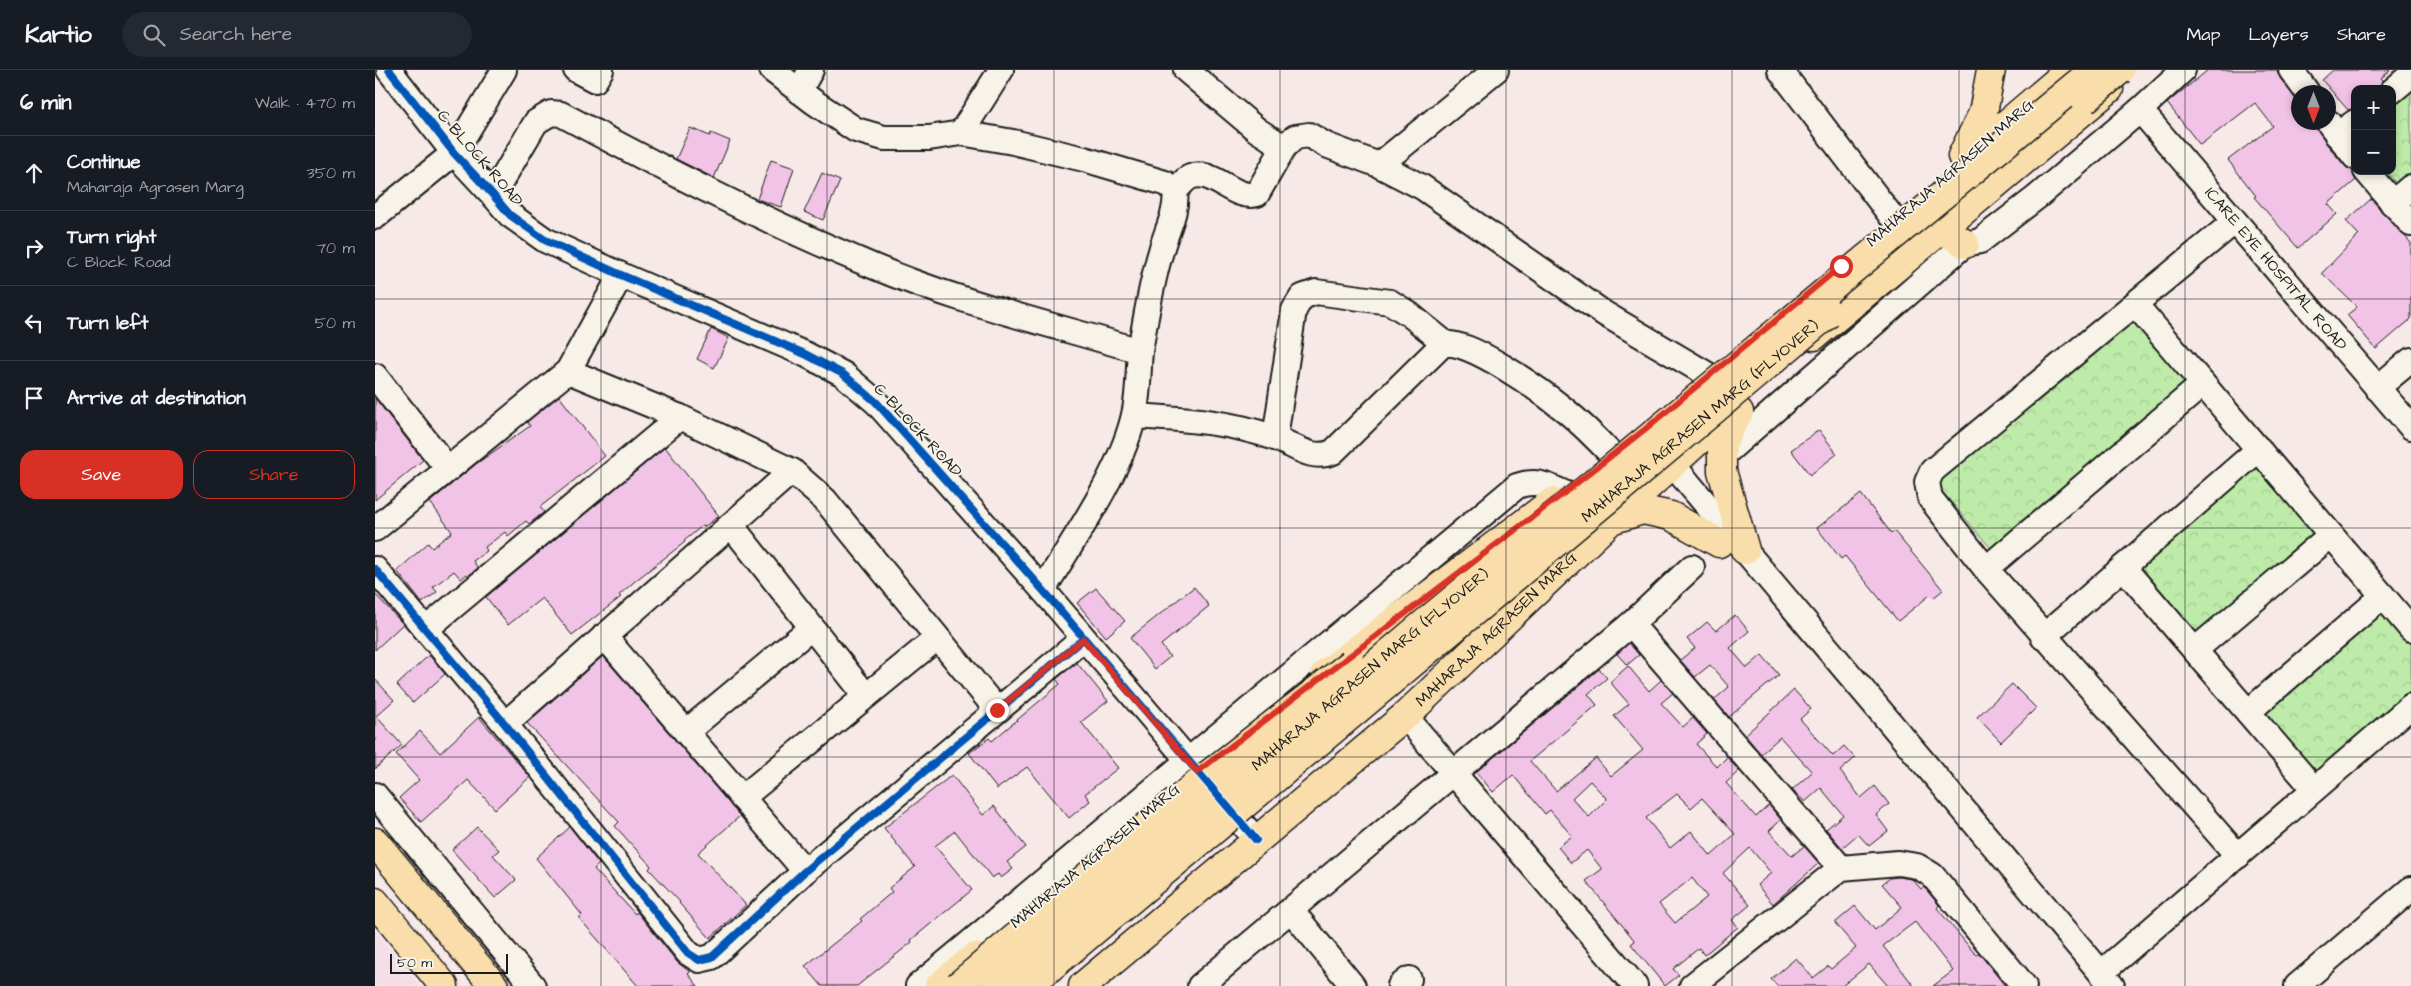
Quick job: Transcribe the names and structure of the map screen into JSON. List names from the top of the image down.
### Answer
{
  "streets": {
    "main road": ["MAHARAJA AGRASEN MARG", "MAHARAJA AGRASEN MARG (FLYOVER)"],
    "street": ["C BLOCK ROAD", "ICARE EYE HOSPITAL ROAD"]
  },
  "crossings": [
    ["C BLOCK ROAD", "MAHARAJA AGRASEN MARG"],
    ["MAHARAJA AGRASEN MARG", "MAHARAJA AGRASEN MARG (FLYOVER)"]
  ],
  "scale_bar": "50 m",
  "north": "bottom",
  "page": {
    "header": "Kartio",
    "search": "Search here",
    "nav": ["Map", "Layers", "Share"],
    "heading": ["6 min", "Walk · 470 m"],
    "map_buttons": ["+", "−"],
    "list": [
      ["Continue", "Maharaja Agrasen Marg", "350 m"],
      ["Turn right", "C Block Road", "70 m"],
      ["Turn left", "50 m"],
      "Arrive at destination"
    ],
    "buttons": ["Save", "Share"],
    "scale": "50 m"
  }
}
